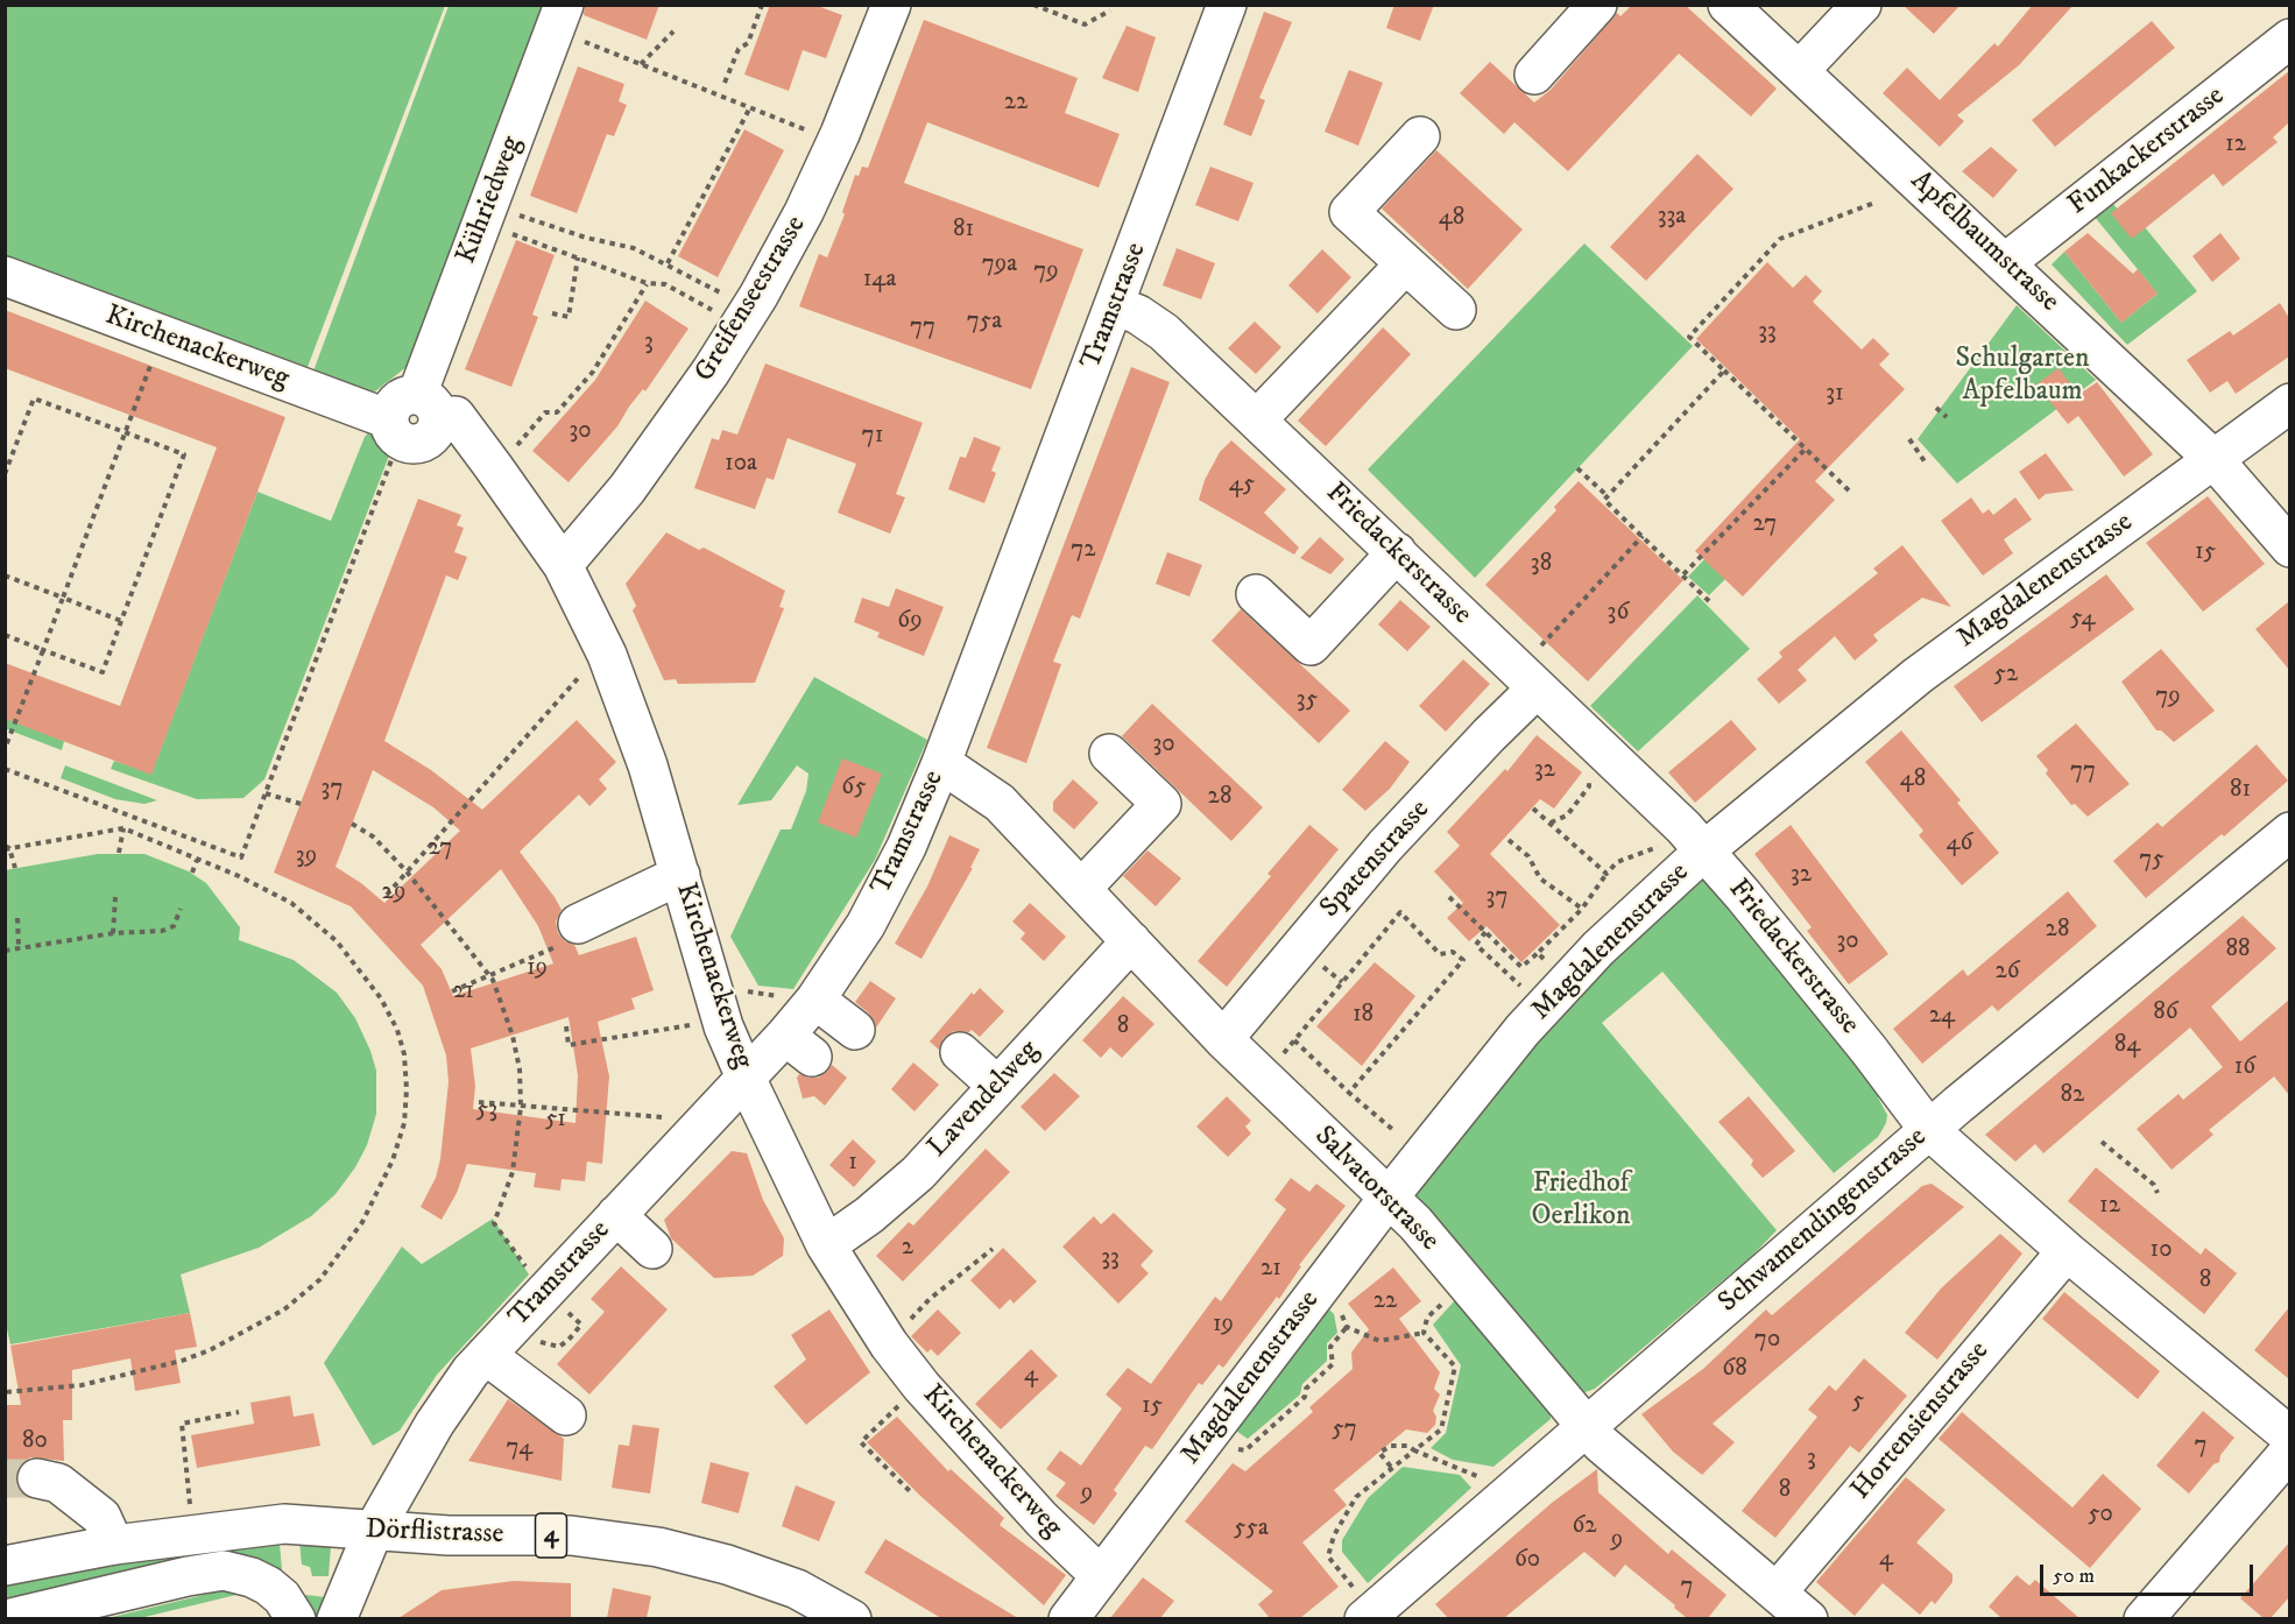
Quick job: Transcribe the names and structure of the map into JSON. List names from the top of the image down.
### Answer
{
  "streets": {
    "street": [
      "Funkackerstrasse",
      "Kühriedweg",
      "Apfelbaumstrasse",
      "Greifenseestrasse",
      "Tramstrasse",
      "Kirchenackerweg",
      "Friedackerstrasse",
      "Magdalenenstrasse",
      "Spatenstrasse",
      "Lavendelweg",
      "Salvatorstrasse",
      "Schwamendingenstrasse",
      "Hortensienstrasse",
      "Dörflistrasse",
      "4"
    ]
  },
  "crossings": [
    ["Funkackerstrasse", "Apfelbaumstrasse"],
    ["Kühriedweg", "Kirchenackerweg"],
    ["Apfelbaumstrasse", "Magdalenenstrasse"],
    ["Greifenseestrasse", "Kirchenackerweg"],
    ["Tramstrasse", "Kirchenackerweg"],
    ["Tramstrasse", "Friedackerstrasse"],
    ["Tramstrasse", "Salvatorstrasse"],
    ["Tramstrasse", "Dörflistrasse"],
    ["Kirchenackerweg", "Magdalenenstrasse"],
    ["Kirchenackerweg", "Lavendelweg"],
    ["Friedackerstrasse", "Magdalenenstrasse"],
    ["Friedackerstrasse", "Spatenstrasse"],
    ["Friedackerstrasse", "Schwamendingenstrasse"],
    ["Friedackerstrasse", "Hortensienstrasse"],
    ["Magdalenenstrasse", "Salvatorstrasse"],
    ["Spatenstrasse", "Salvatorstrasse"],
    ["Lavendelweg", "Salvatorstrasse"],
    ["Salvatorstrasse", "Schwamendingenstrasse"],
    ["Salvatorstrasse", "Hortensienstrasse"]
  ],
  "parks": ["Schulgarten Apfelbaum", "Friedhof Oerlikon"],
  "house_numbers": [
    "22",
    "12",
    "33a",
    "48",
    "81",
    "79a",
    "79",
    "14a",
    "75a",
    "77",
    "33",
    "3",
    "31",
    "30",
    "71",
    "10a",
    "45",
    "27",
    "72",
    "15",
    "38",
    "36",
    "54",
    "69",
    "52",
    "79",
    "35",
    "30",
    "32",
    "77",
    "48",
    "65",
    "37",
    "81",
    "28",
    "46",
    "27",
    "39",
    "75",
    "32",
    "29",
    "37",
    "28",
    "30",
    "88",
    "19",
    "26",
    "21",
    "86",
    "18",
    "24",
    "8",
    "84",
    "16",
    "82",
    "53",
    "51",
    "1",
    "12",
    "2",
    "10",
    "33",
    "21",
    "8",
    "22",
    "19",
    "70",
    "68",
    "4",
    "5",
    "15",
    "57",
    "80",
    "7",
    "74",
    "3",
    "8",
    "9",
    "50",
    "62",
    "55a",
    "9",
    "4",
    "60",
    "7"
  ],
  "scale_bar": "50 m"
}
